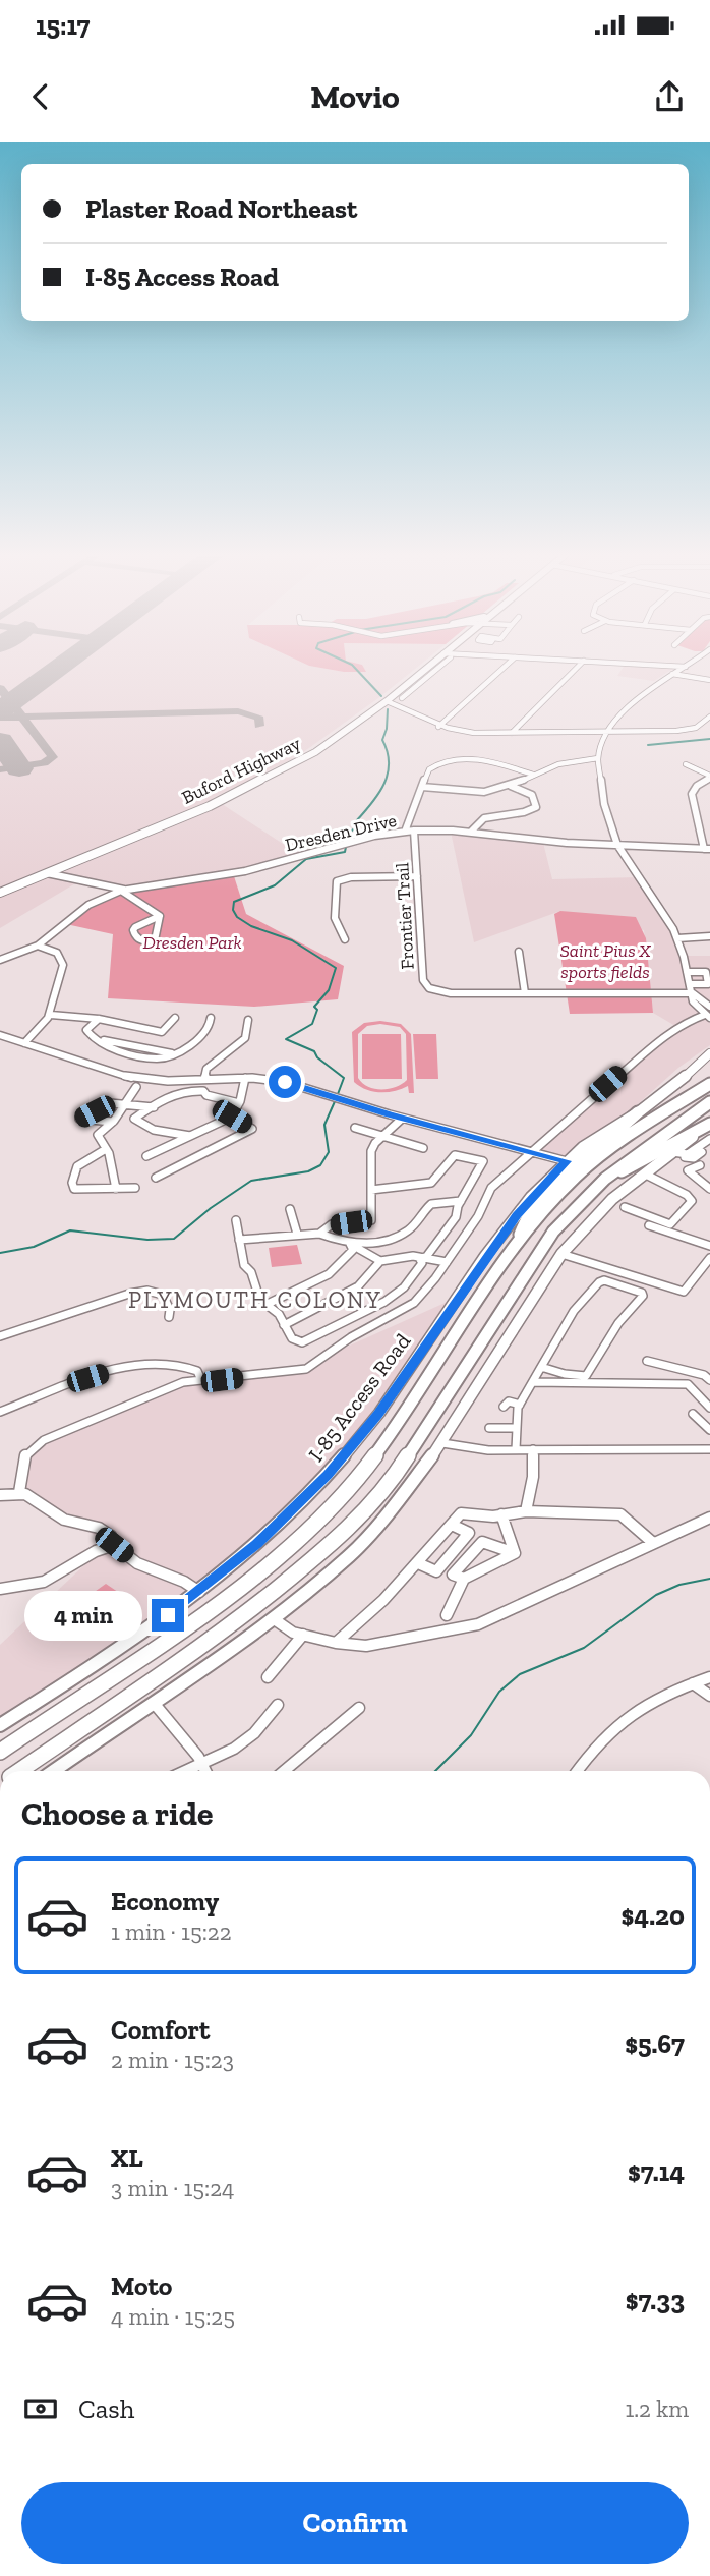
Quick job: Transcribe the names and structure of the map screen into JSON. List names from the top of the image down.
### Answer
{
  "streets": {
    "main road": ["Buford Highway", "I-85 Access Road"],
    "street": ["Dresden Drive", "Frontier Trail"]
  },
  "crossings": [
    ["Dresden Drive", "Frontier Trail"]
  ],
  "districts": ["PLYMOUTH COLONY"],
  "parks": ["Dresden Park", "Saint Pius X sports fields"],
  "page": {
    "status": "15:17",
    "header": "Movio",
    "banner": ["Plaster Road Northeast", "I-85 Access Road"],
    "bubble": "4 min",
    "heading": "Choose a ride",
    "list": [
      {
        "name": "Economy",
        "note": "1 min · 15:22",
        "value": "$4.20"
      },
      {
        "name": "Comfort",
        "note": "2 min · 15:23",
        "value": "$5.67"
      },
      {
        "name": "XL",
        "note": "3 min · 15:24",
        "value": "$7.14"
      },
      {
        "name": "Moto",
        "note": "4 min · 15:25",
        "value": "$7.33"
      }
    ],
    "pay": ["Cash", "1.2 km"],
    "buttons": "Confirm"
  }
}
